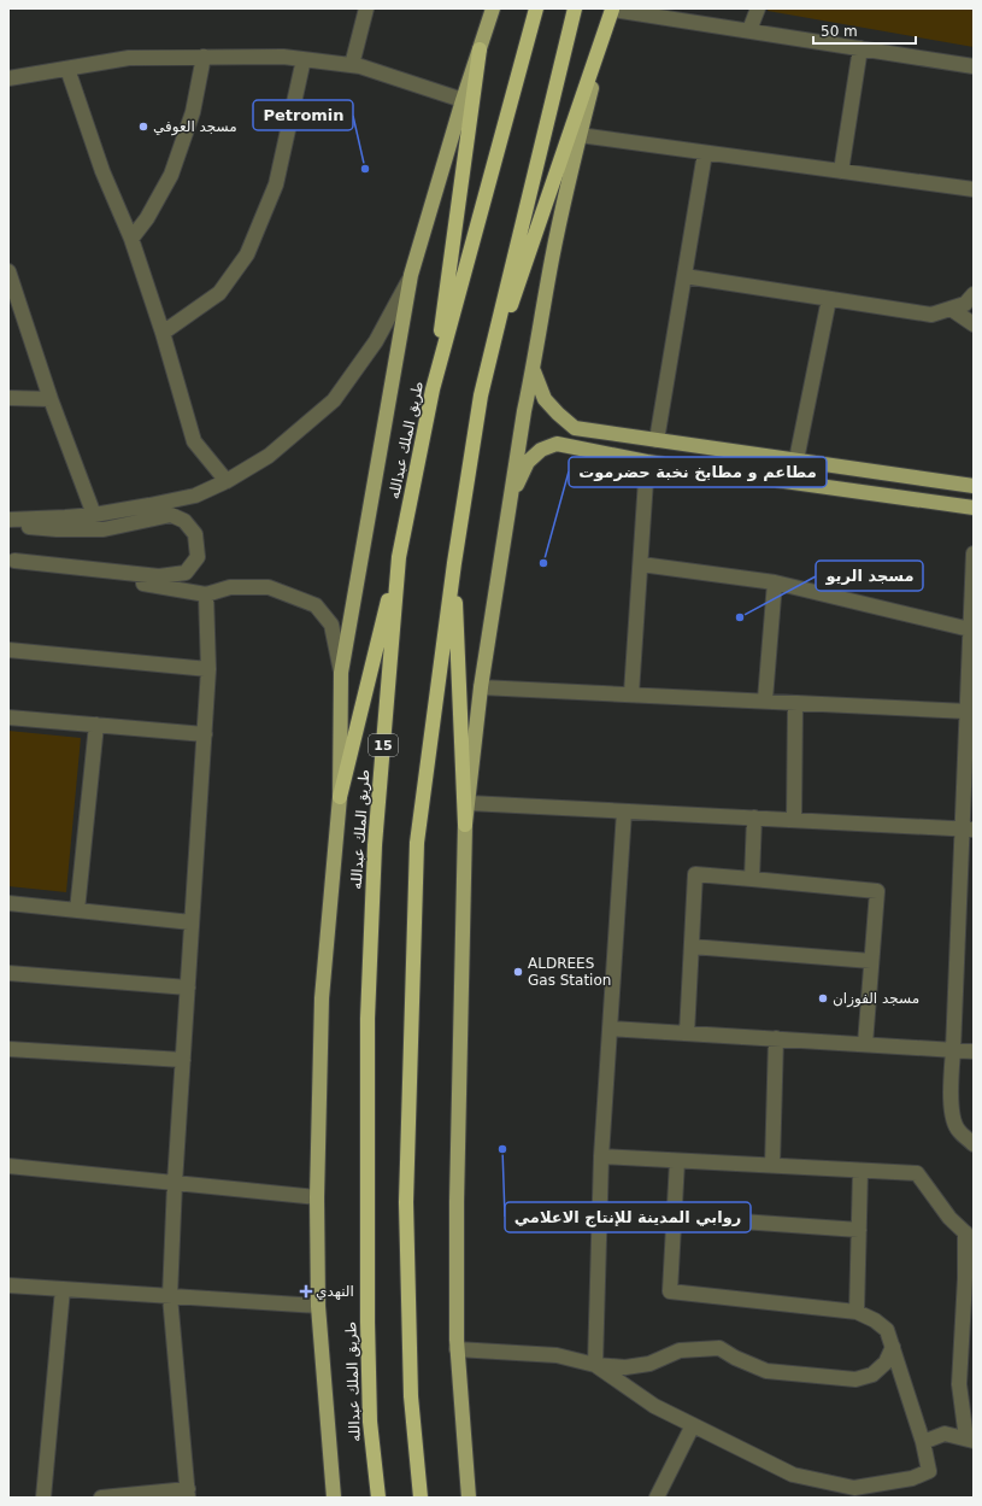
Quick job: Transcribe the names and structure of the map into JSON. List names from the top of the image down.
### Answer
{
  "streets": {
    "highway": ["طريق الملك عبدالله", "15"]
  },
  "places": {
    "other": [
      "مسجد العوفي",
      "Petromin",
      "مطاعم و مطابخ نخبة حضرموت",
      "مسجد الريو",
      "ALDREES Gas Station",
      "مسجد الفوزان",
      "روابي المدينة للإنتاج الاعلامي"
    ],
    "health": ["النهدي"]
  },
  "scale_bar": "50 m"
}
